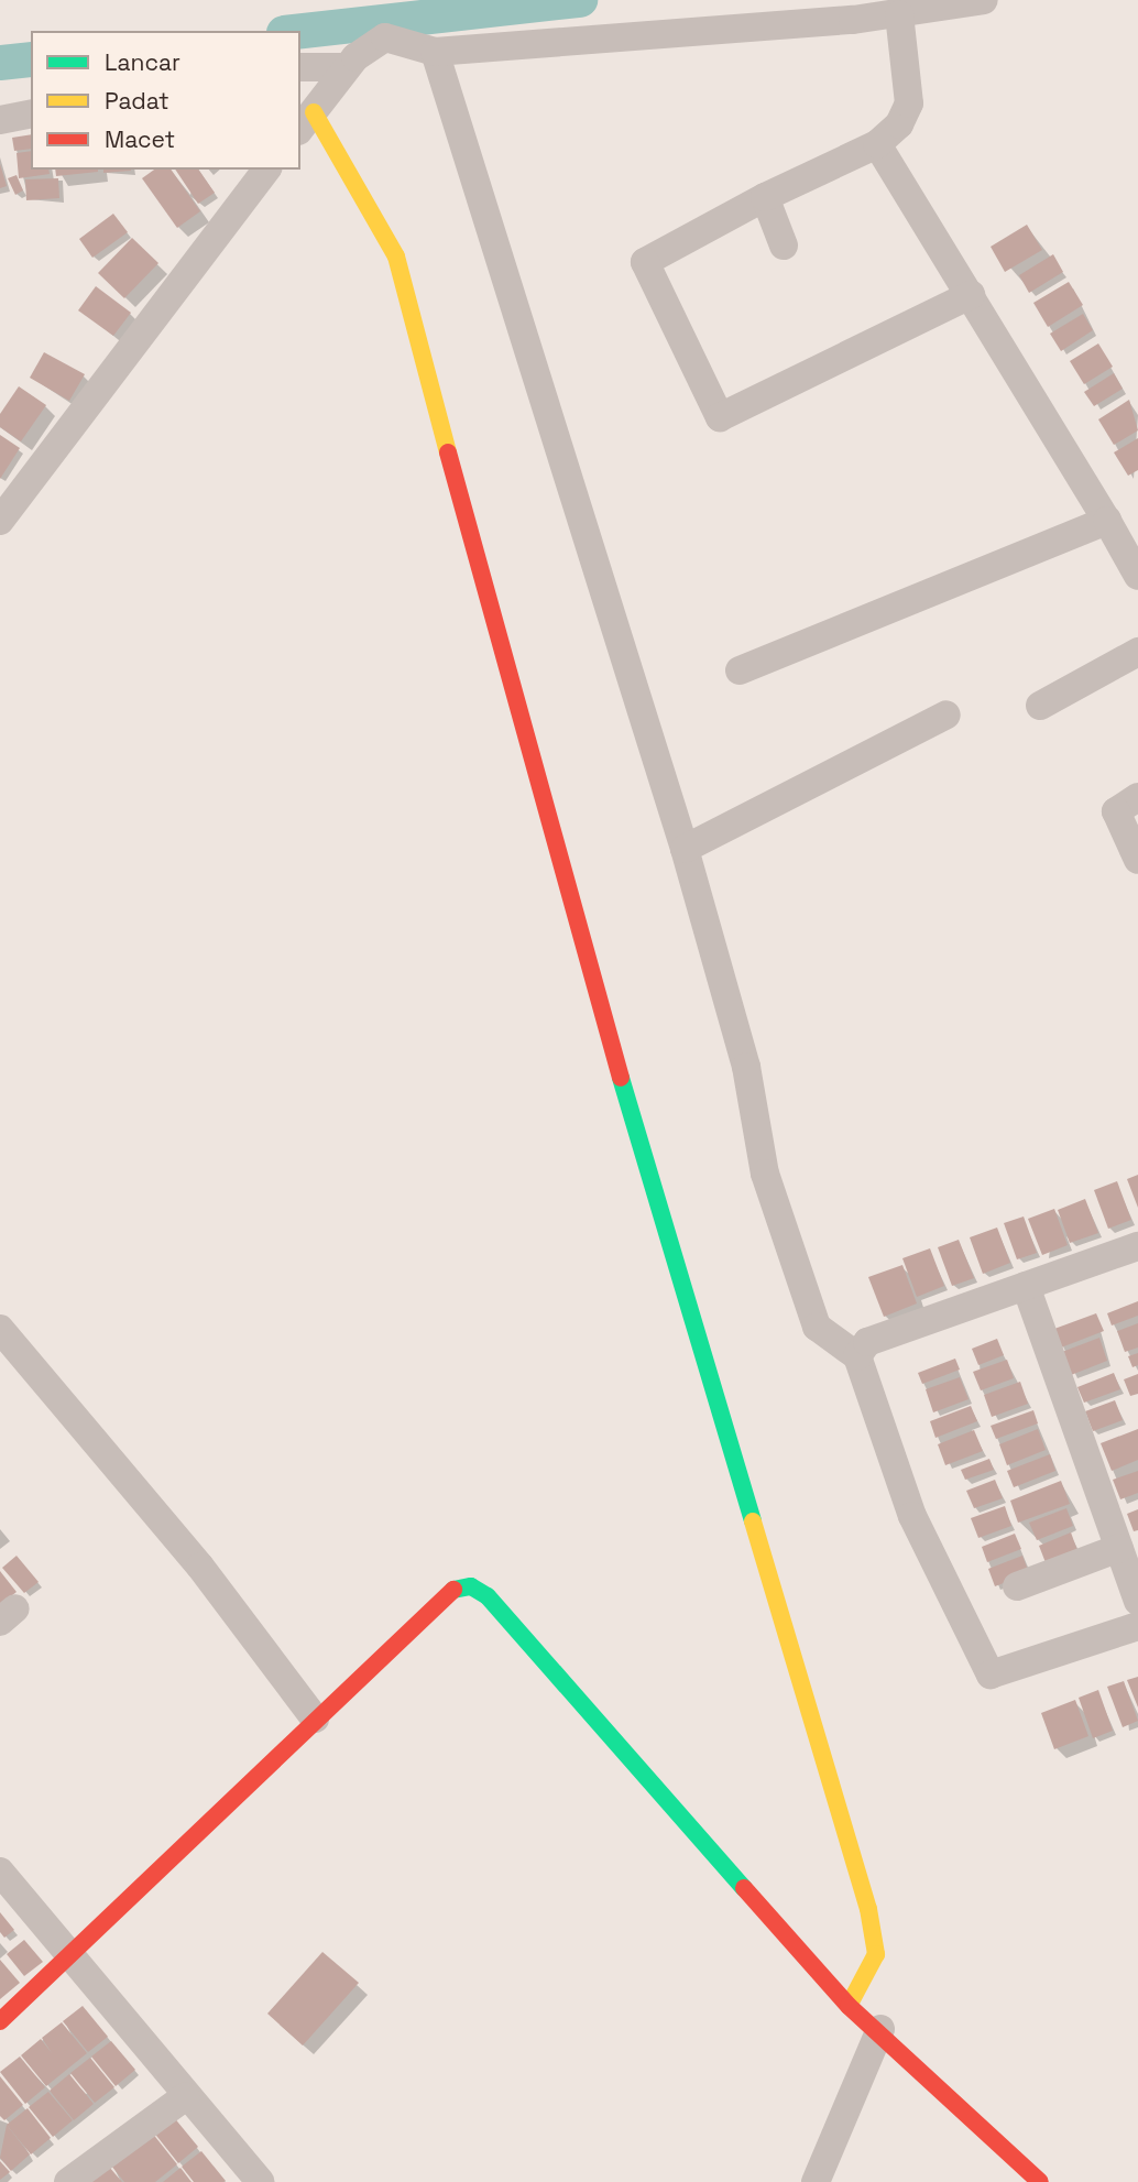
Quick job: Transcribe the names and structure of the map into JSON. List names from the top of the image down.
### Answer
{
  "legend": ["Lancar", "Padat", "Macet"]
}
